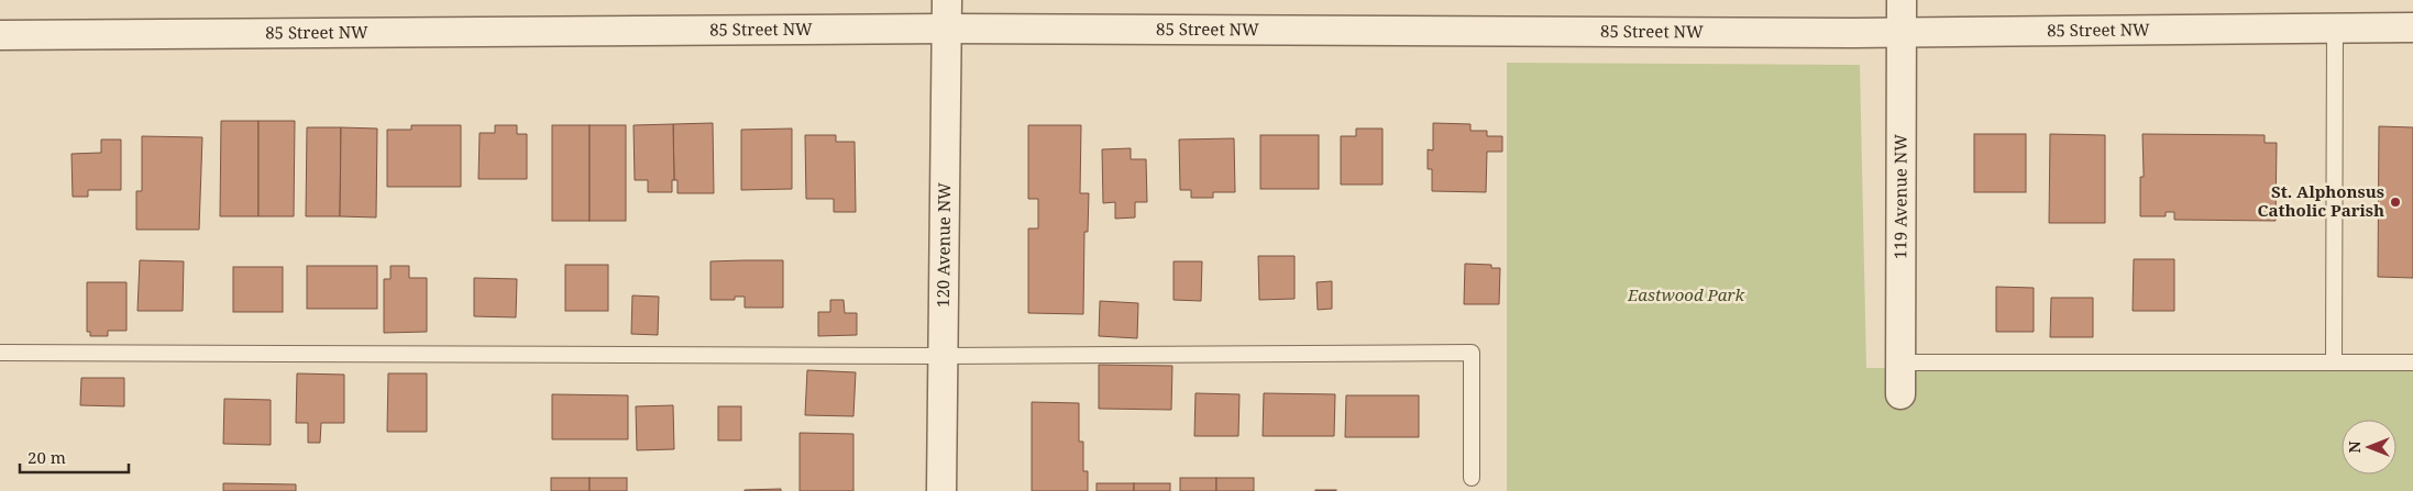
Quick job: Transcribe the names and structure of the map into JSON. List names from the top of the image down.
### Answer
{
  "streets": {
    "street": ["85 Street NW", "119 Avenue NW", "120 Avenue NW"]
  },
  "crossings": [
    ["85 Street NW", "119 Avenue NW"],
    ["85 Street NW", "120 Avenue NW"]
  ],
  "parks": ["Eastwood Park"],
  "places": ["St. Alphonsus Catholic Parish"],
  "scale_bar": "20 m",
  "north": "left"
}
